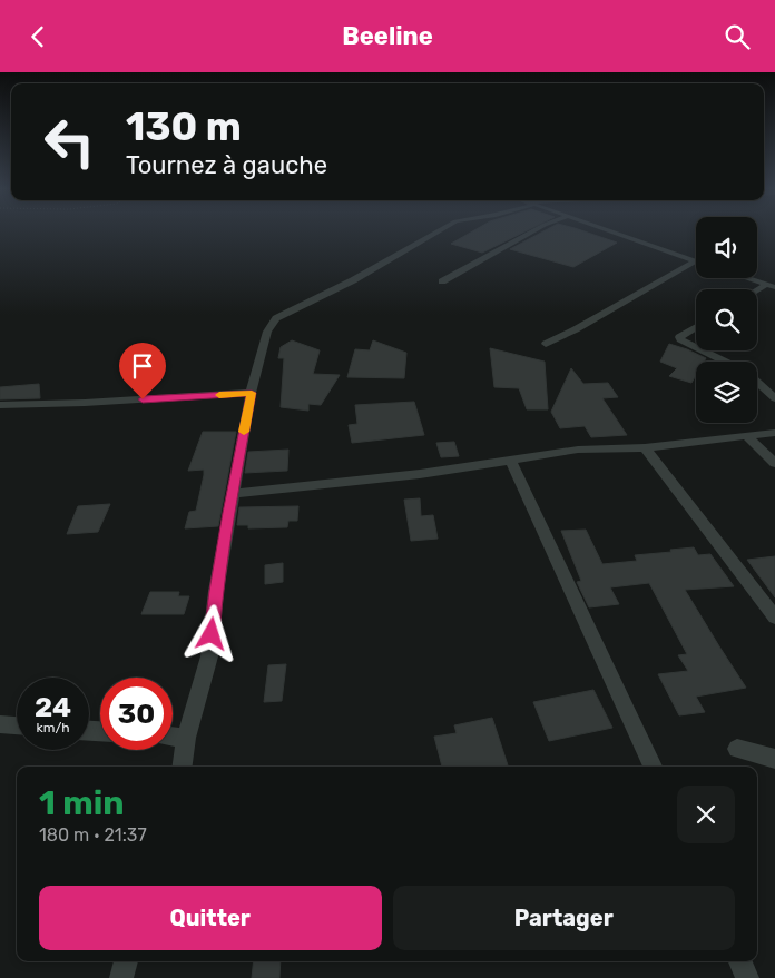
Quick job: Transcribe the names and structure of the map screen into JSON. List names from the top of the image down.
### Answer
{
  "page": {
    "header": "Beeline",
    "turn": ["130 m", "Tournez à gauche"],
    "speed": "24 km/h",
    "limit": "30",
    "heading": ["1 min", "180 m · 21:37"],
    "buttons": ["Quitter", "Partager"]
  }
}
